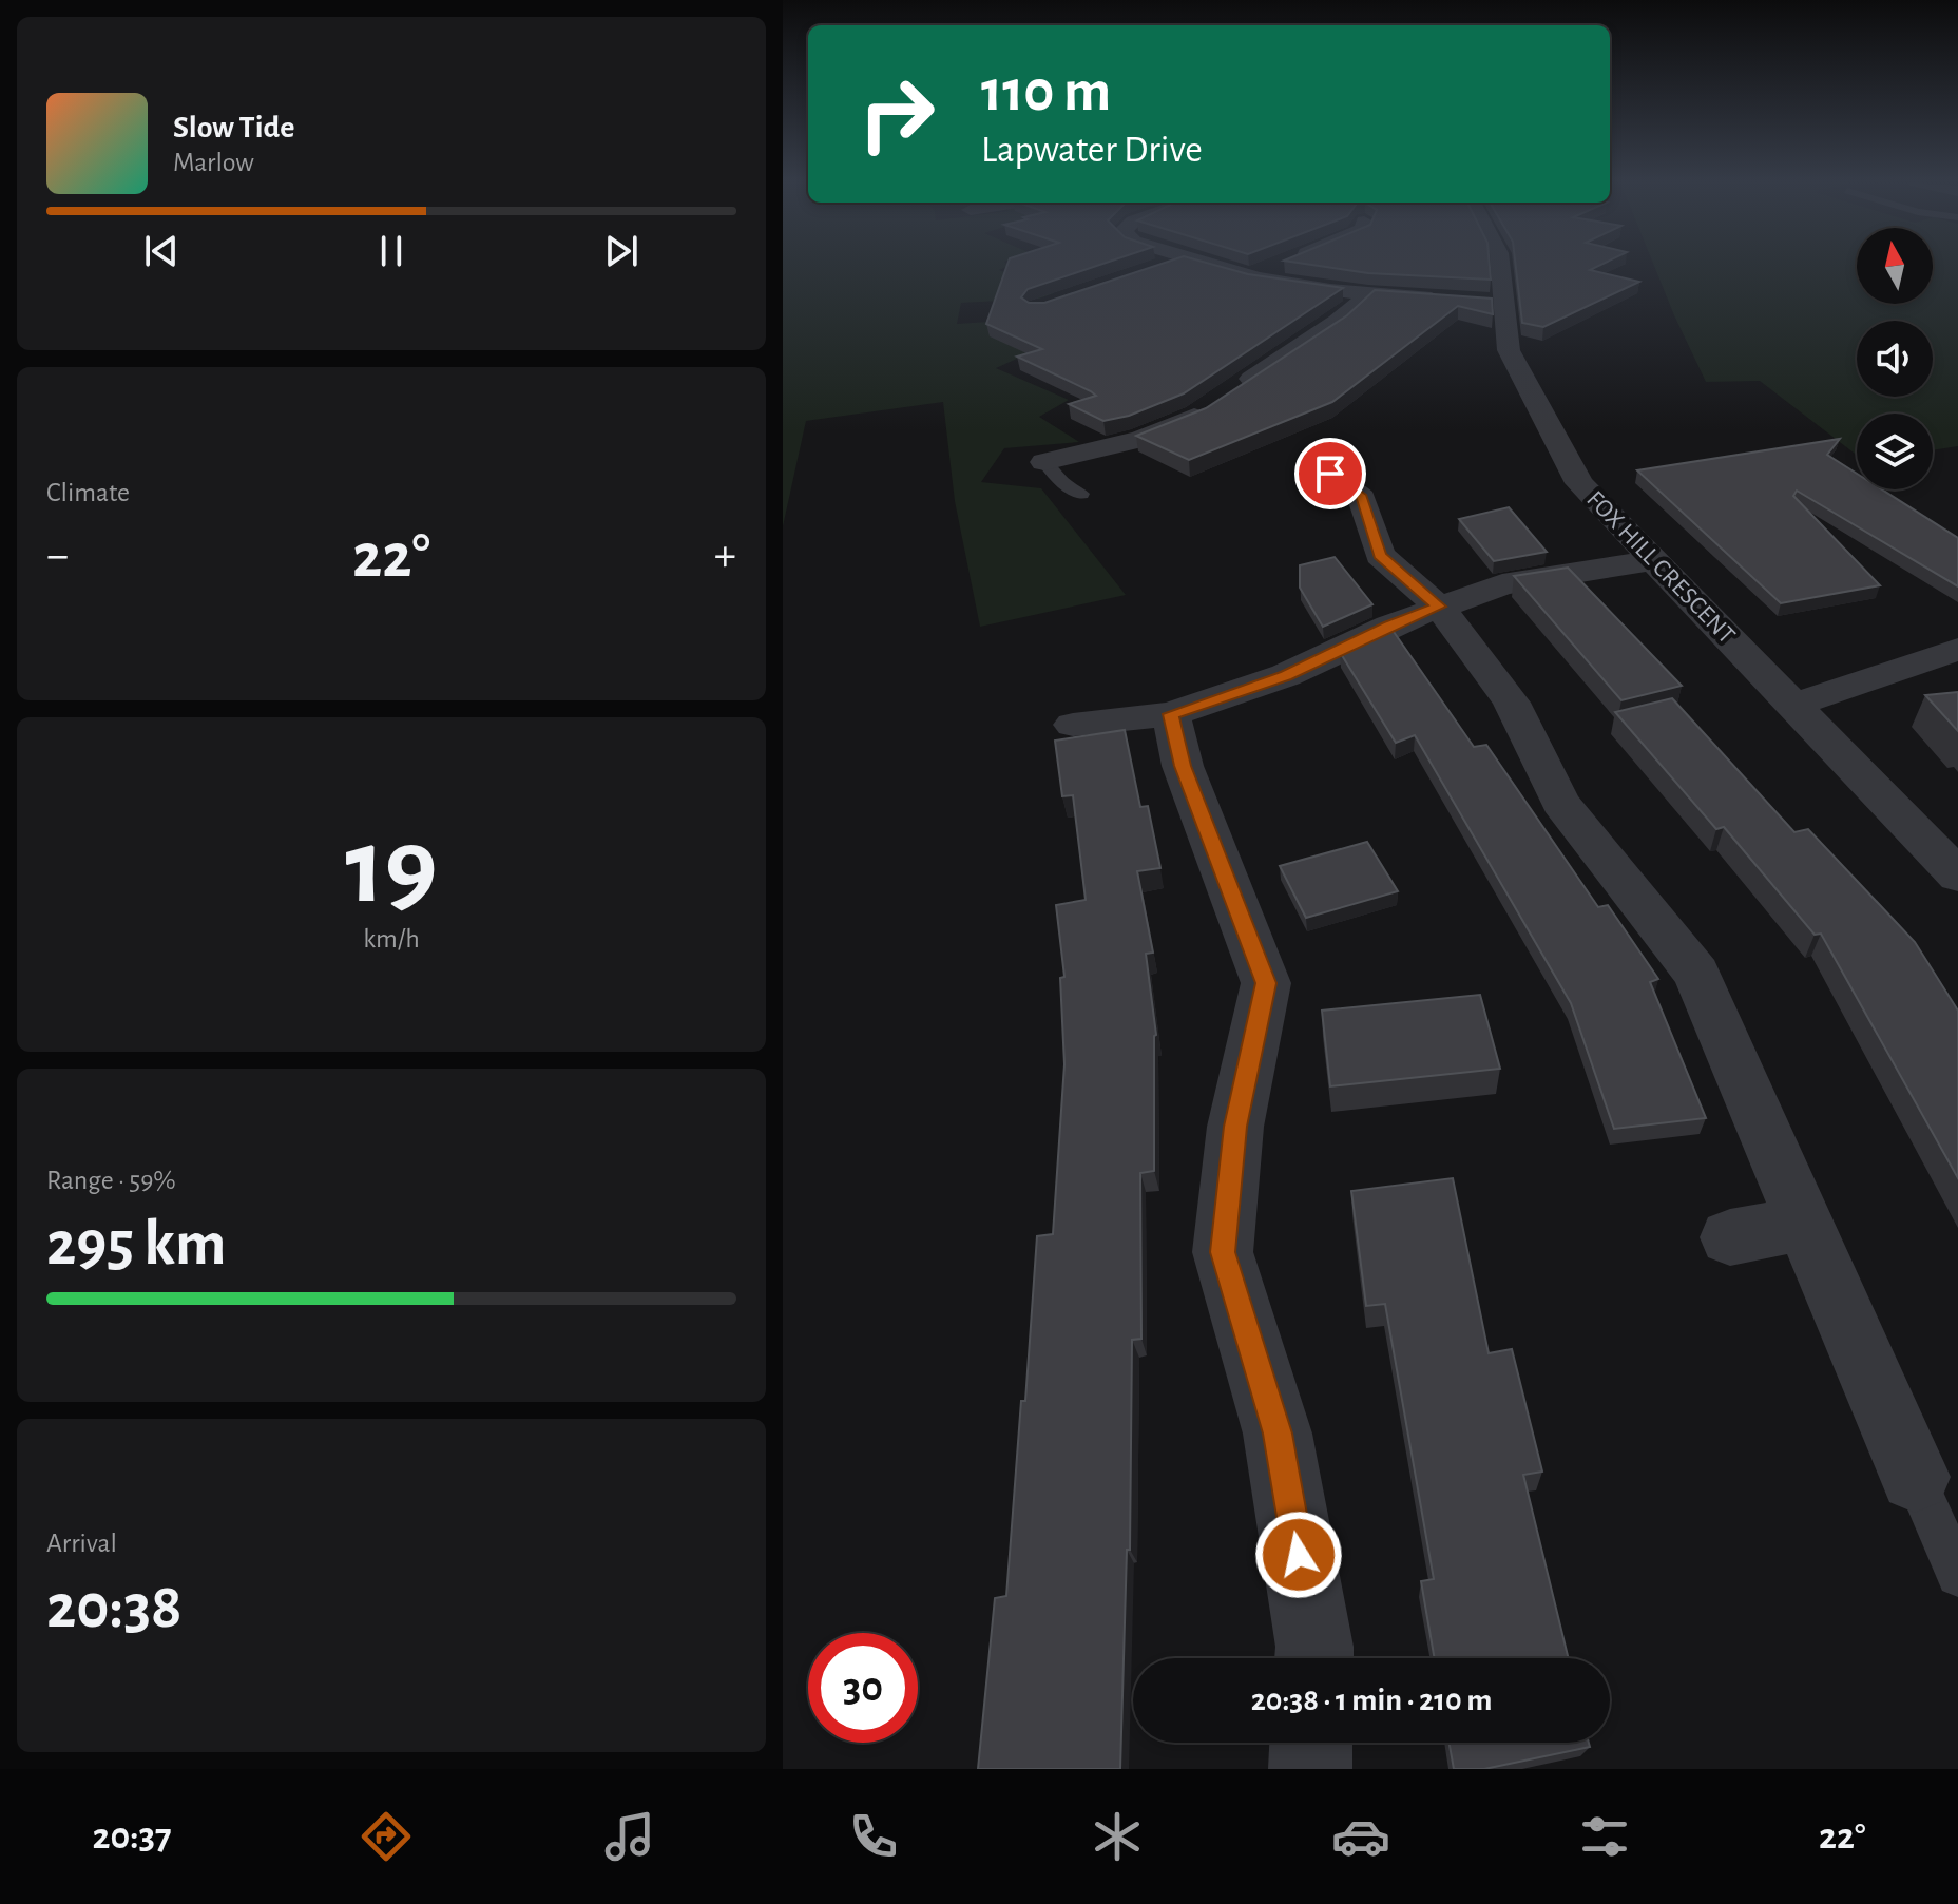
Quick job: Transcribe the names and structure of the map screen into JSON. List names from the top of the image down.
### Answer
{
  "streets": {
    "street": ["FOX HILL CRESCENT"]
  },
  "north": "top",
  "page": {
    "turn": ["110 m", "Lapwater Drive"],
    "song": ["Slow Tide", "Marlow"],
    "tile": [
      "Climate",
      ["19", "km/h"],
      ["Range · 59%", "295 km"],
      ["Arrival", "20:38"]
    ],
    "heat": ["−", "22°", "+"],
    "limit": "30",
    "trip": "20:38 · 1 min · 210 m",
    "tabs": ["20:37", "22°"]
  }
}
